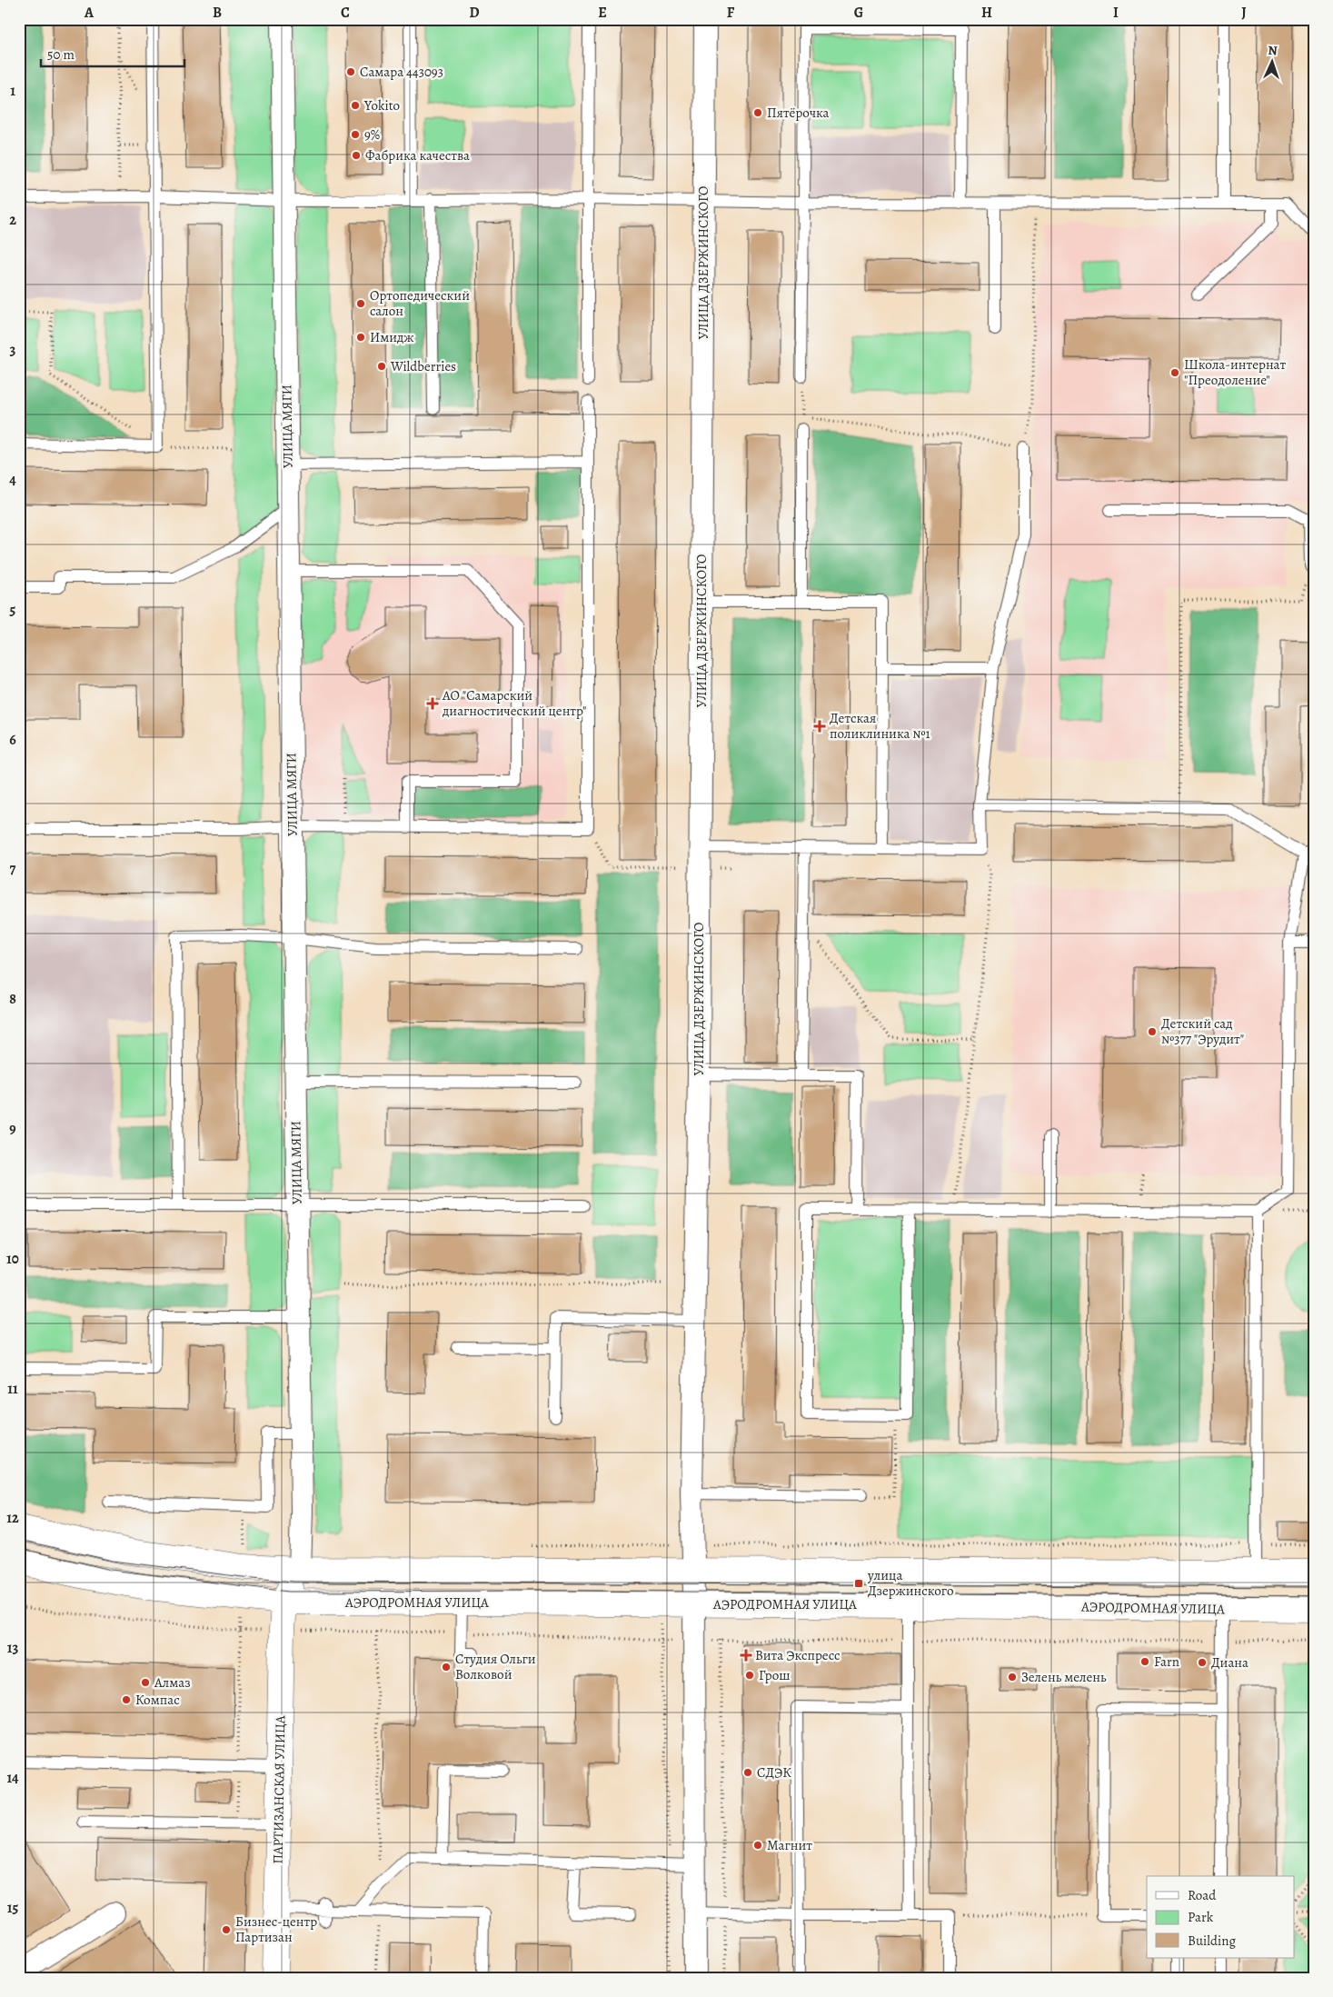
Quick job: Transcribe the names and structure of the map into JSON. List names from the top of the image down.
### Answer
{
  "streets": {
    "street": [
      "УЛИЦА ДЗЕРЖИНСКОГО",
      "УЛИЦА МЯГИ",
      "АЭРОДРОМНАЯ УЛИЦА",
      "ПАРТИЗАНСКАЯ УЛИЦА"
    ]
  },
  "crossings": [
    ["УЛИЦА ДЗЕРЖИНСКОГО", "АЭРОДРОМНАЯ УЛИЦА"],
    ["УЛИЦА МЯГИ", "ПАРТИЗАНСКАЯ УЛИЦА"],
    ["АЭРОДРОМНАЯ УЛИЦА", "ПАРТИЗАНСКАЯ УЛИЦА"]
  ],
  "places": {
    "other": [
      "Самара 443093",
      "Yokito",
      "Пятёрочка",
      "9%",
      "Фабрика качества",
      "Ортопедический салон",
      "Имидж",
      "Wildberries",
      "Школа-интернат \"Преодоление\"",
      "Детский сад №377 \"Эрудит\"",
      "Farn",
      "Диана",
      "Студия Ольги Волковой",
      "Грош",
      "Зелень мелень",
      "Алмаз",
      "Компас",
      "СДЭК",
      "Магнит",
      "Бизнес-центр Партизан"
    ],
    "health": ["АО \"Самарский диагностический центр\"", "Детская поликлиника №1", "Вита Экспресс"],
    "transit": ["улица Дзержинского"]
  },
  "legend": ["Road", "Park", "Building"],
  "scale_bar": "50 m",
  "north": "top",
  "grid": {
    "columns": [
      "A",
      "B",
      "C",
      "D",
      "E",
      "F",
      "G",
      "H",
      "I",
      "J"
    ],
    "rows": [
      "1",
      "2",
      "3",
      "4",
      "5",
      "6",
      "7",
      "8",
      "9",
      "10",
      "11",
      "12",
      "13",
      "14",
      "15"
    ]
  }
}
